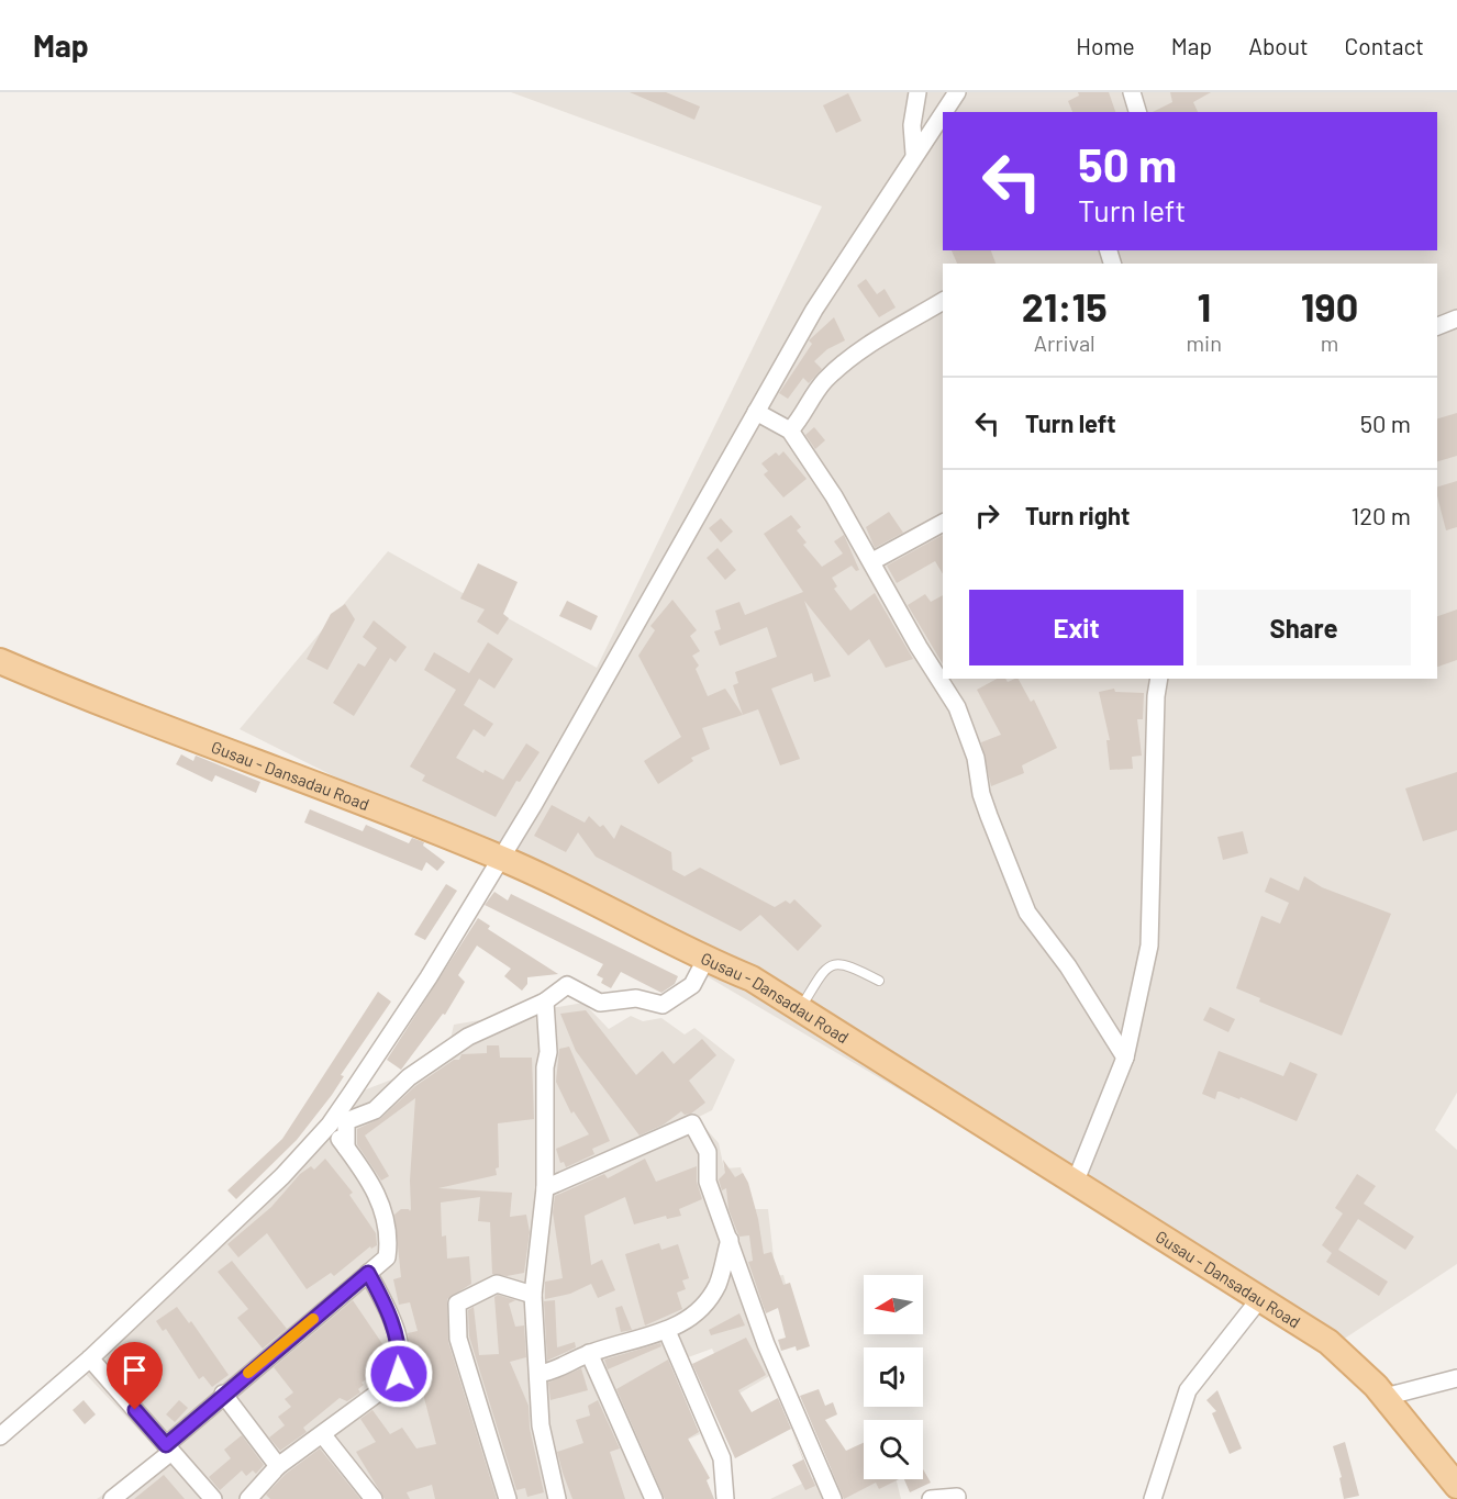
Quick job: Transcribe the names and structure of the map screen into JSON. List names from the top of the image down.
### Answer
{
  "streets": {
    "main road": ["Gusau - Dansadau Road"]
  },
  "north": "left",
  "page": {
    "header": "Map",
    "nav": [
      "Home",
      "Map",
      "About",
      "Contact"
    ],
    "turn": ["50 m", "Turn left"],
    "eta": [
      "21:15",
      "Arrival",
      "1",
      "min",
      "190",
      "m"
    ],
    "list": [
      {
        "name": "Turn left",
        "value": "50 m"
      },
      {
        "name": "Turn right",
        "value": "120 m"
      }
    ],
    "buttons": ["Exit", "Share"]
  }
}
